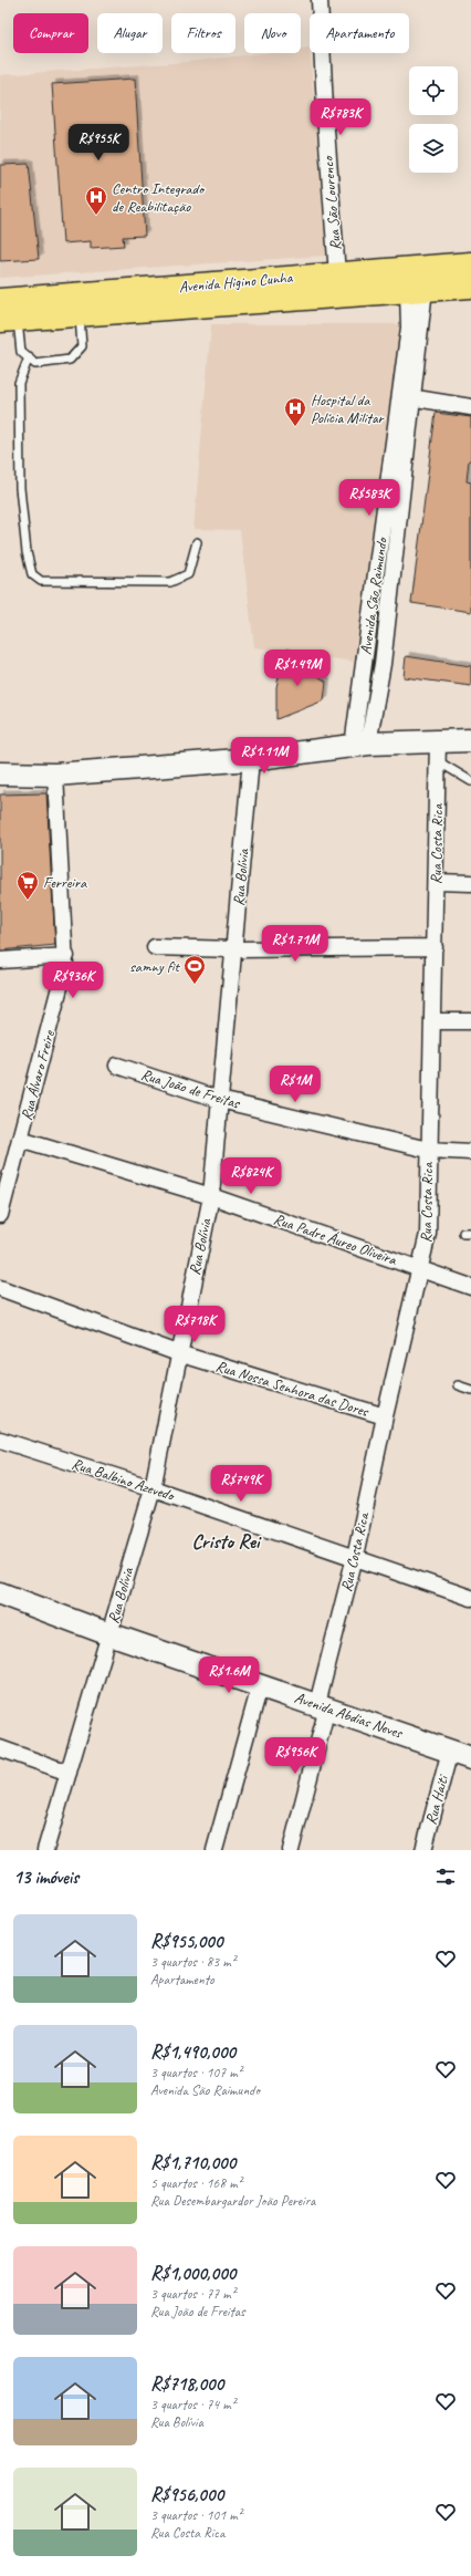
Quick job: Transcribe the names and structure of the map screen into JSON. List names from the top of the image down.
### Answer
{
  "streets": {
    "main road": ["Avenida Higino Cunha"],
    "street": [
      "Rua São Lourenco",
      "Avenida São Raimundo",
      "Rua Costa Rica",
      "Rua Bolívia",
      "Rua Álvaro Freire",
      "Rua João de Freitas",
      "Rua Padre Áureo Oliveira",
      "Rua Nossa Senhora das Dores",
      "Rua Balbino Azevedo",
      "Avenida Abdias Neves",
      "Rua Haiti"
    ]
  },
  "crossings": [
    ["Rua São Lourenco", "Avenida Higino Cunha"],
    ["Avenida Higino Cunha", "Avenida São Raimundo"],
    ["Rua Costa Rica", "Rua João de Freitas"],
    ["Rua Costa Rica", "Rua Padre Áureo Oliveira"],
    ["Rua Costa Rica", "Rua Nossa Senhora das Dores"],
    ["Rua Costa Rica", "Rua Balbino Azevedo"],
    ["Rua Costa Rica", "Avenida Abdias Neves"],
    ["Rua Bolívia", "Rua João de Freitas"],
    ["Rua Bolívia", "Rua Padre Áureo Oliveira"],
    ["Rua Bolívia", "Rua Nossa Senhora das Dores"],
    ["Rua Bolívia", "Rua Balbino Azevedo"],
    ["Rua Bolívia", "Avenida Abdias Neves"],
    ["Rua Álvaro Freire", "Rua Padre Áureo Oliveira"],
    ["Avenida Abdias Neves", "Rua Haiti"]
  ],
  "districts": ["Cristo Rei"],
  "places": {
    "hospital": ["Centro Integrado de Reabilitação", "Hospital da Polícia Militar"],
    "supermarket": ["Ferreira"],
    "sports": ["samny fit"]
  },
  "page": {
    "chip": [
      "Comprar",
      "Alugar",
      "Filtros",
      "Novo",
      "Apartamento"
    ],
    "price": [
      "R$783K",
      "R$955K",
      "R$583K",
      "R$1.49M",
      "R$1.11M",
      "R$1.71M",
      "R$936K",
      "R$1M",
      "R$824K",
      "R$718K",
      "R$749K",
      "R$1.6M",
      "R$956K"
    ],
    "heading": "13 imóveis",
    "list": [
      {
        "name": "R$955,000",
        "note": "3 quartos · 83 m² · Apartamento"
      },
      {
        "name": "R$1,490,000",
        "note": "3 quartos · 107 m² · Avenida São Raimundo"
      },
      {
        "name": "R$1,710,000",
        "note": "5 quartos · 168 m² · Rua Desembargardor João Pereira"
      },
      {
        "name": "R$1,000,000",
        "note": "3 quartos · 77 m² · Rua João de Freitas"
      },
      {
        "name": "R$718,000",
        "note": "3 quartos · 74 m² · Rua Bolívia"
      },
      {
        "name": "R$956,000",
        "note": "3 quartos · 101 m² · Rua Costa Rica"
      }
    ]
  }
}
